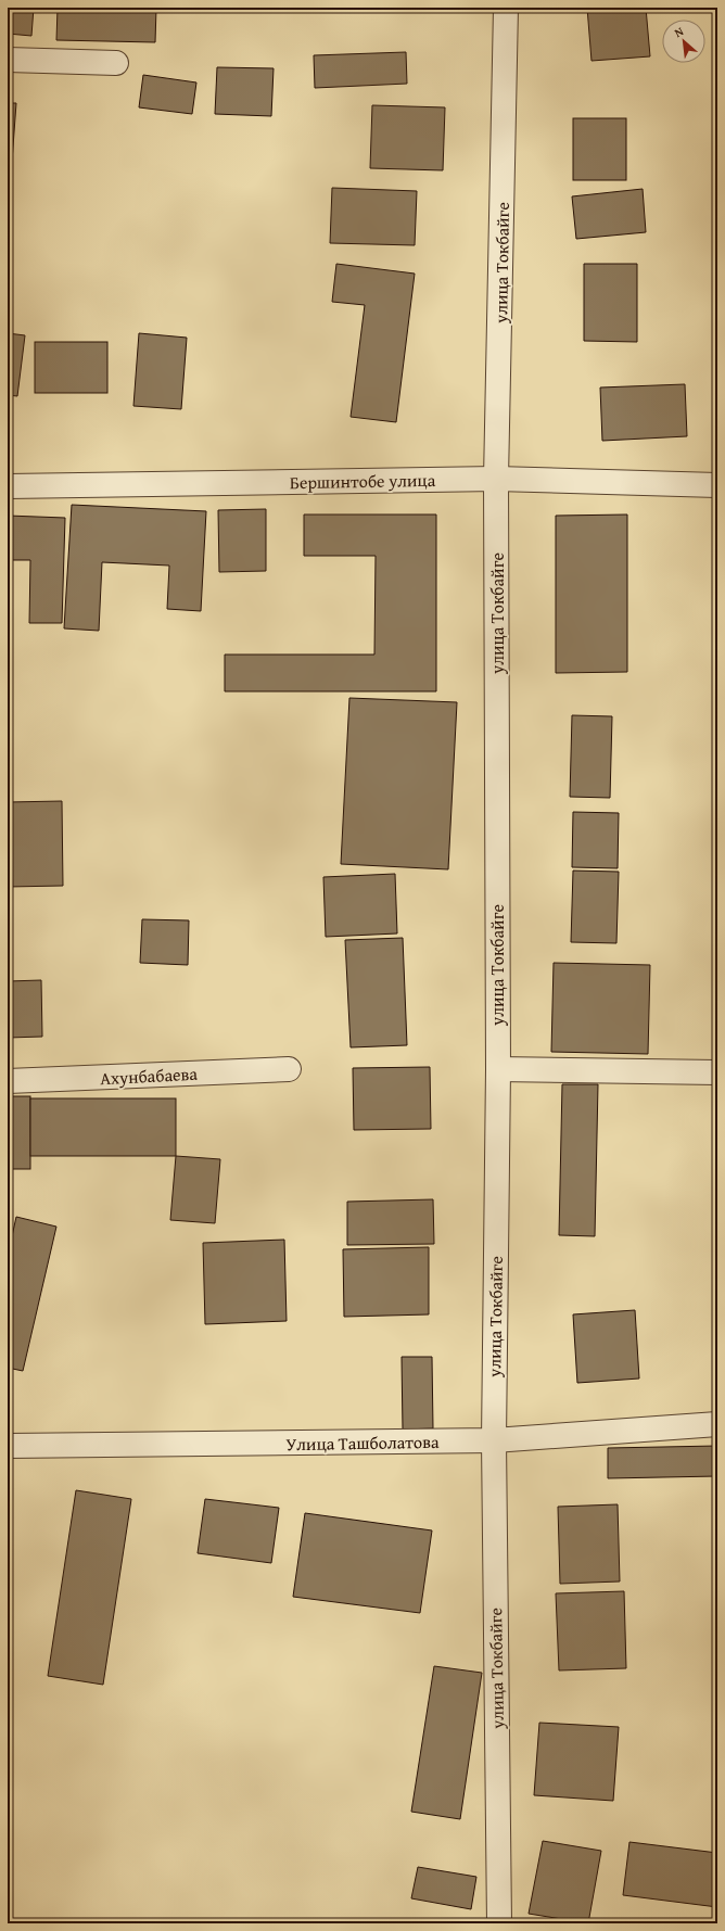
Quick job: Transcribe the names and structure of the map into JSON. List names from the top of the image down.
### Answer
{
  "streets": {
    "street": [
      "улица Токбайге",
      "Бершинтобе улица",
      "Ахунбабаева",
      "Улица Ташболатова"
    ]
  },
  "crossings": [
    ["улица Токбайге", "Бершинтобе улица"],
    ["улица Токбайге", "Улица Ташболатова"]
  ],
  "north": "top left"
}
